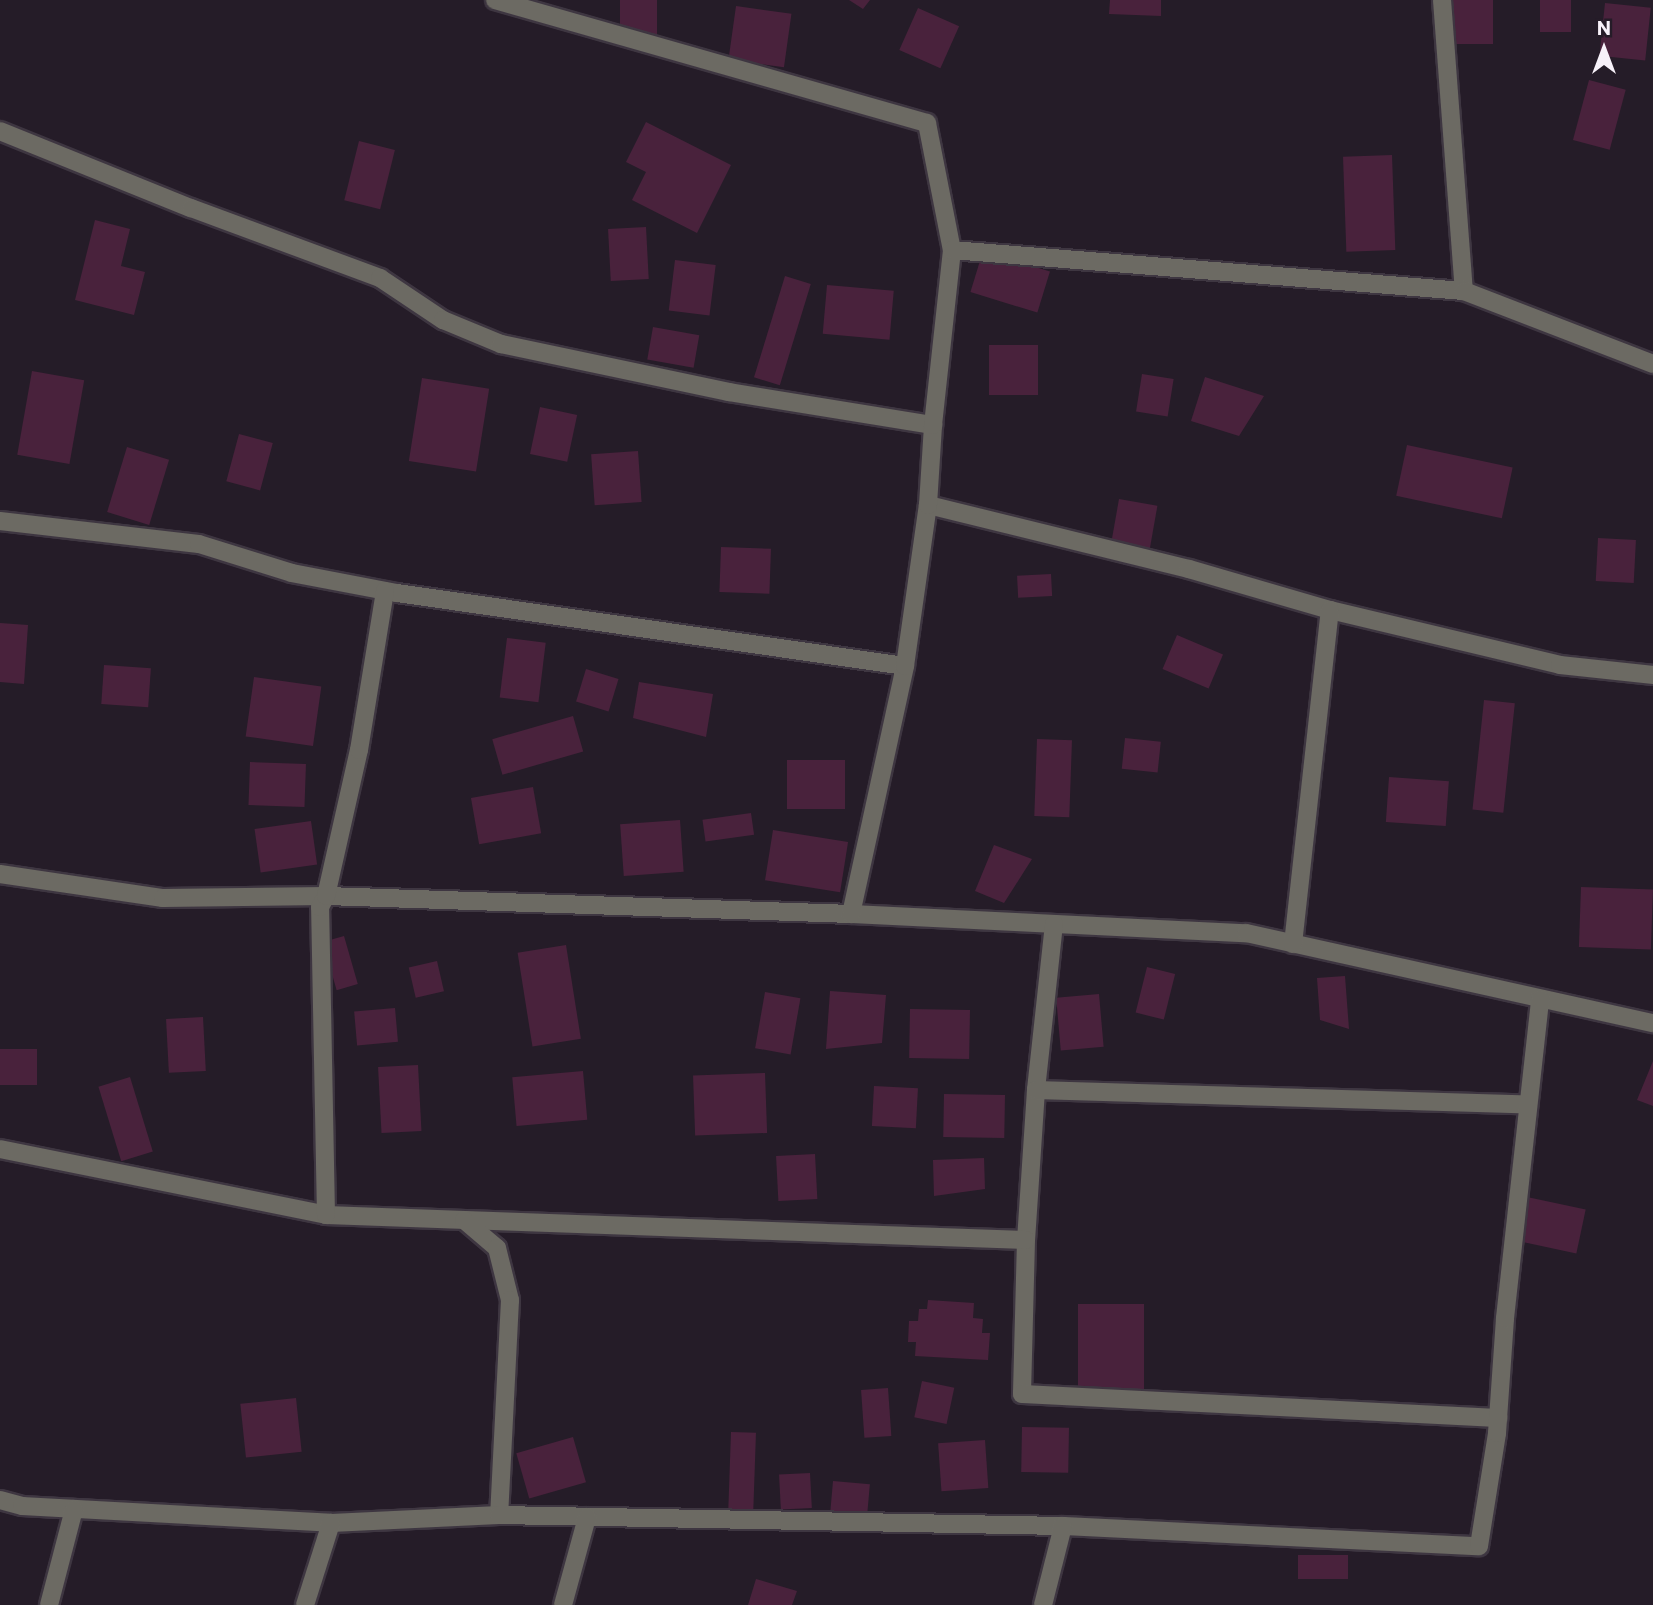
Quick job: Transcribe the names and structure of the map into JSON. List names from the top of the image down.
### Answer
{
  "north": "top"
}
